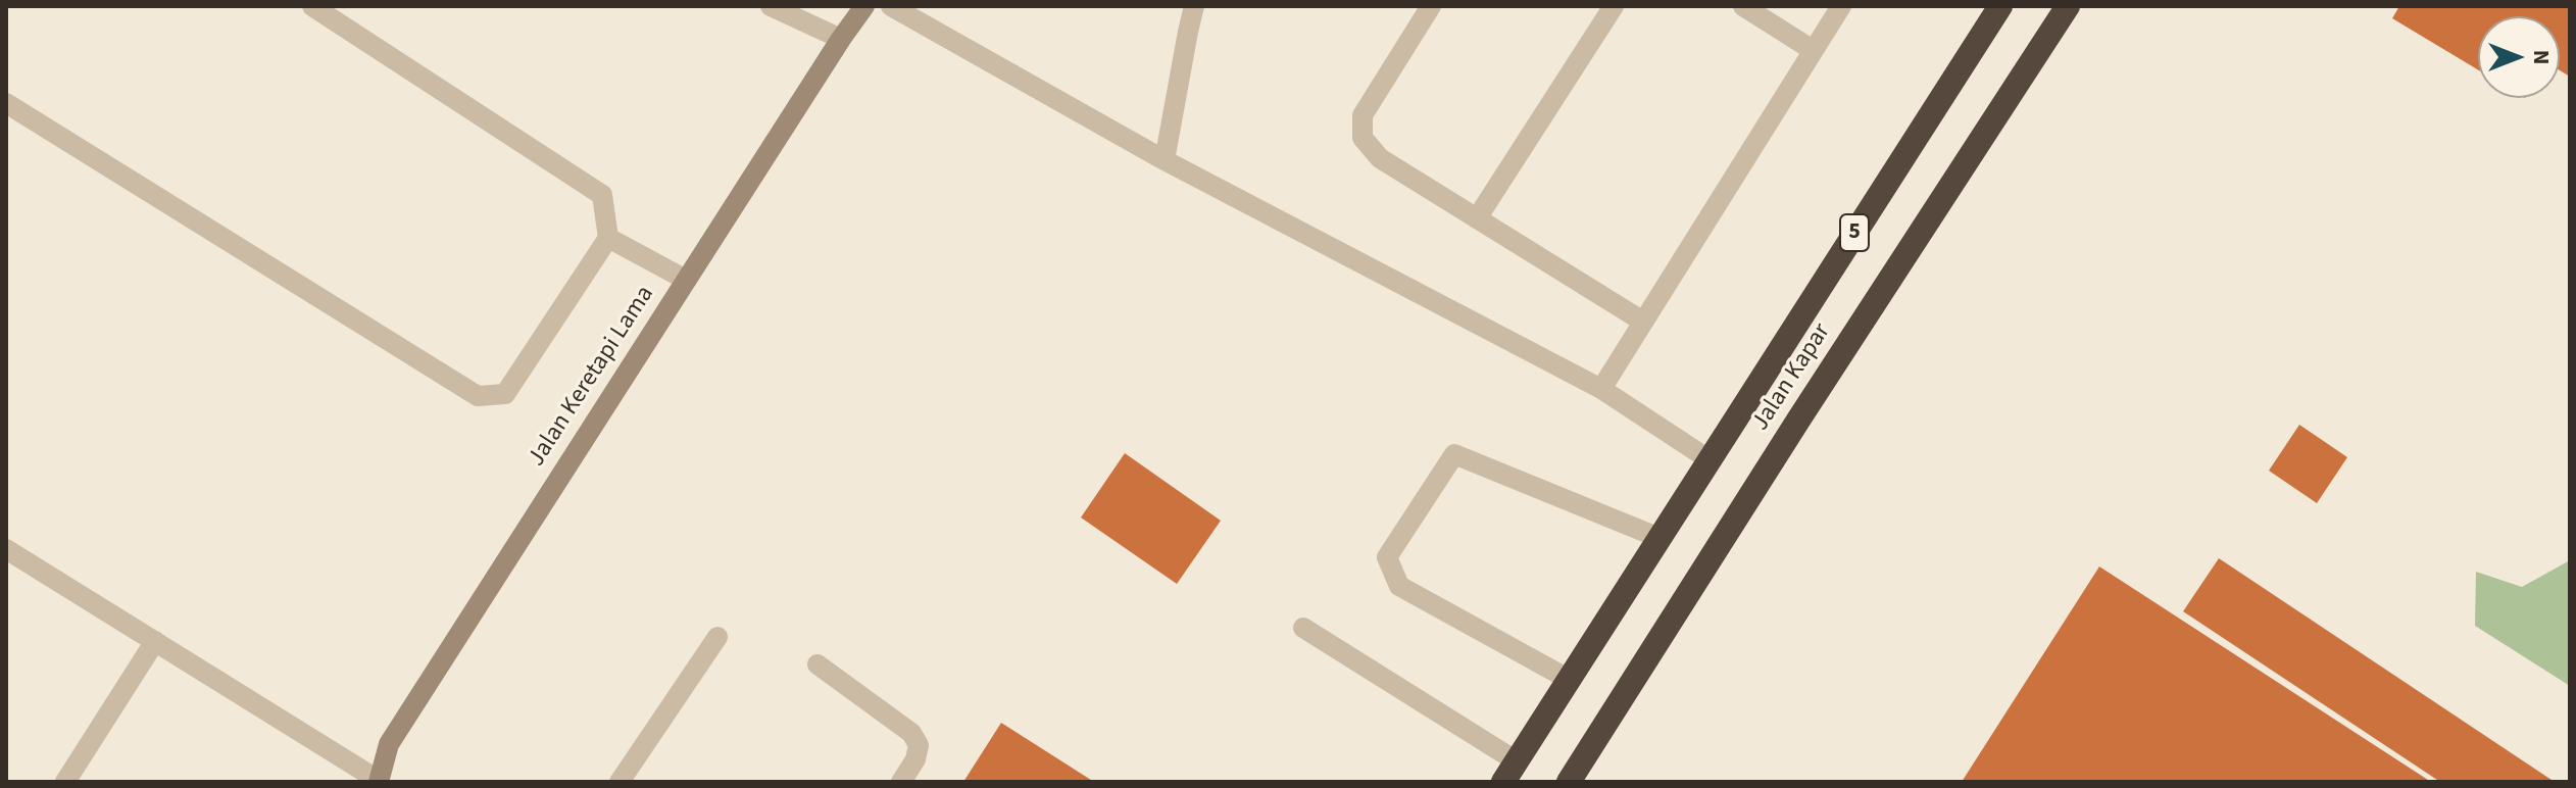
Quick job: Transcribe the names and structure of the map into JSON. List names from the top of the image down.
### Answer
{
  "streets": {
    "highway": ["5", "Jalan Kapar"],
    "street": ["Jalan Keretapi Lama"]
  },
  "north": "right"
}
